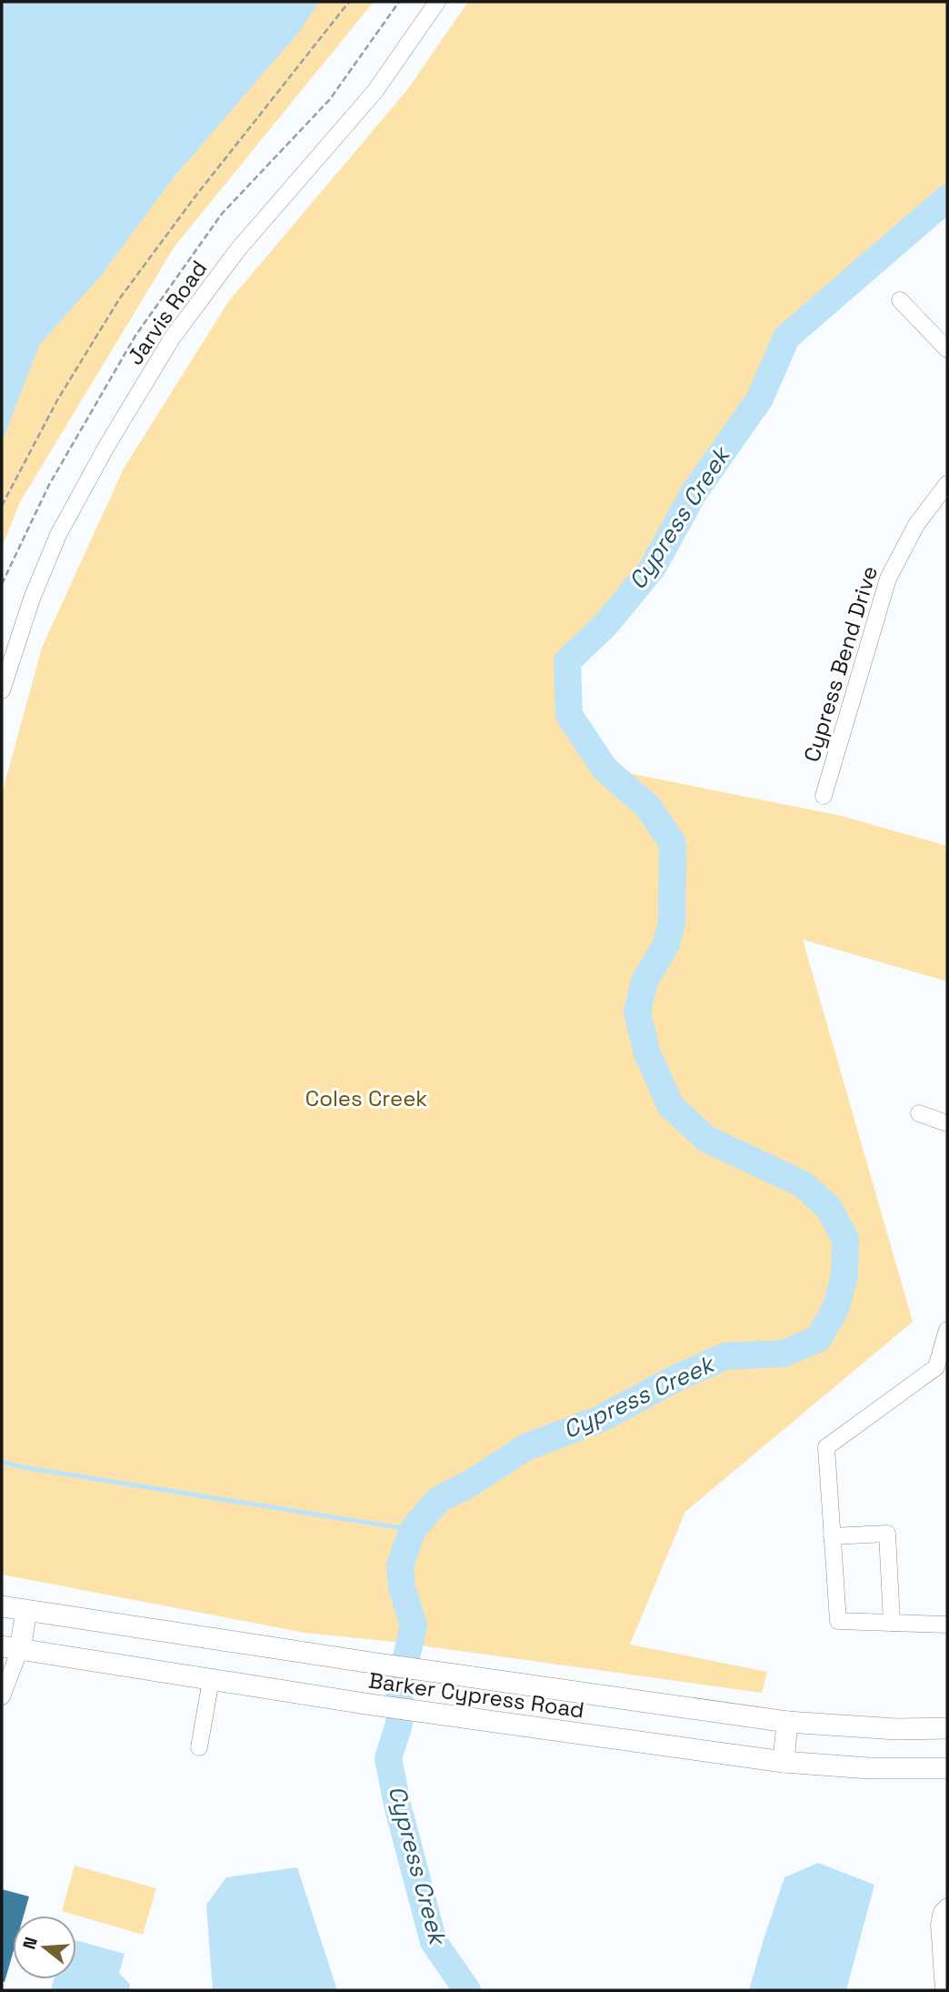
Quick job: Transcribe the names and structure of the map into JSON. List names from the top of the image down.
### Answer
{
  "streets": {
    "main road": ["Barker Cypress Road"],
    "street": ["Jarvis Road", "Cypress Bend Drive"]
  },
  "water": ["Cypress Creek"],
  "parks": ["Coles Creek"],
  "north": "left"
}
